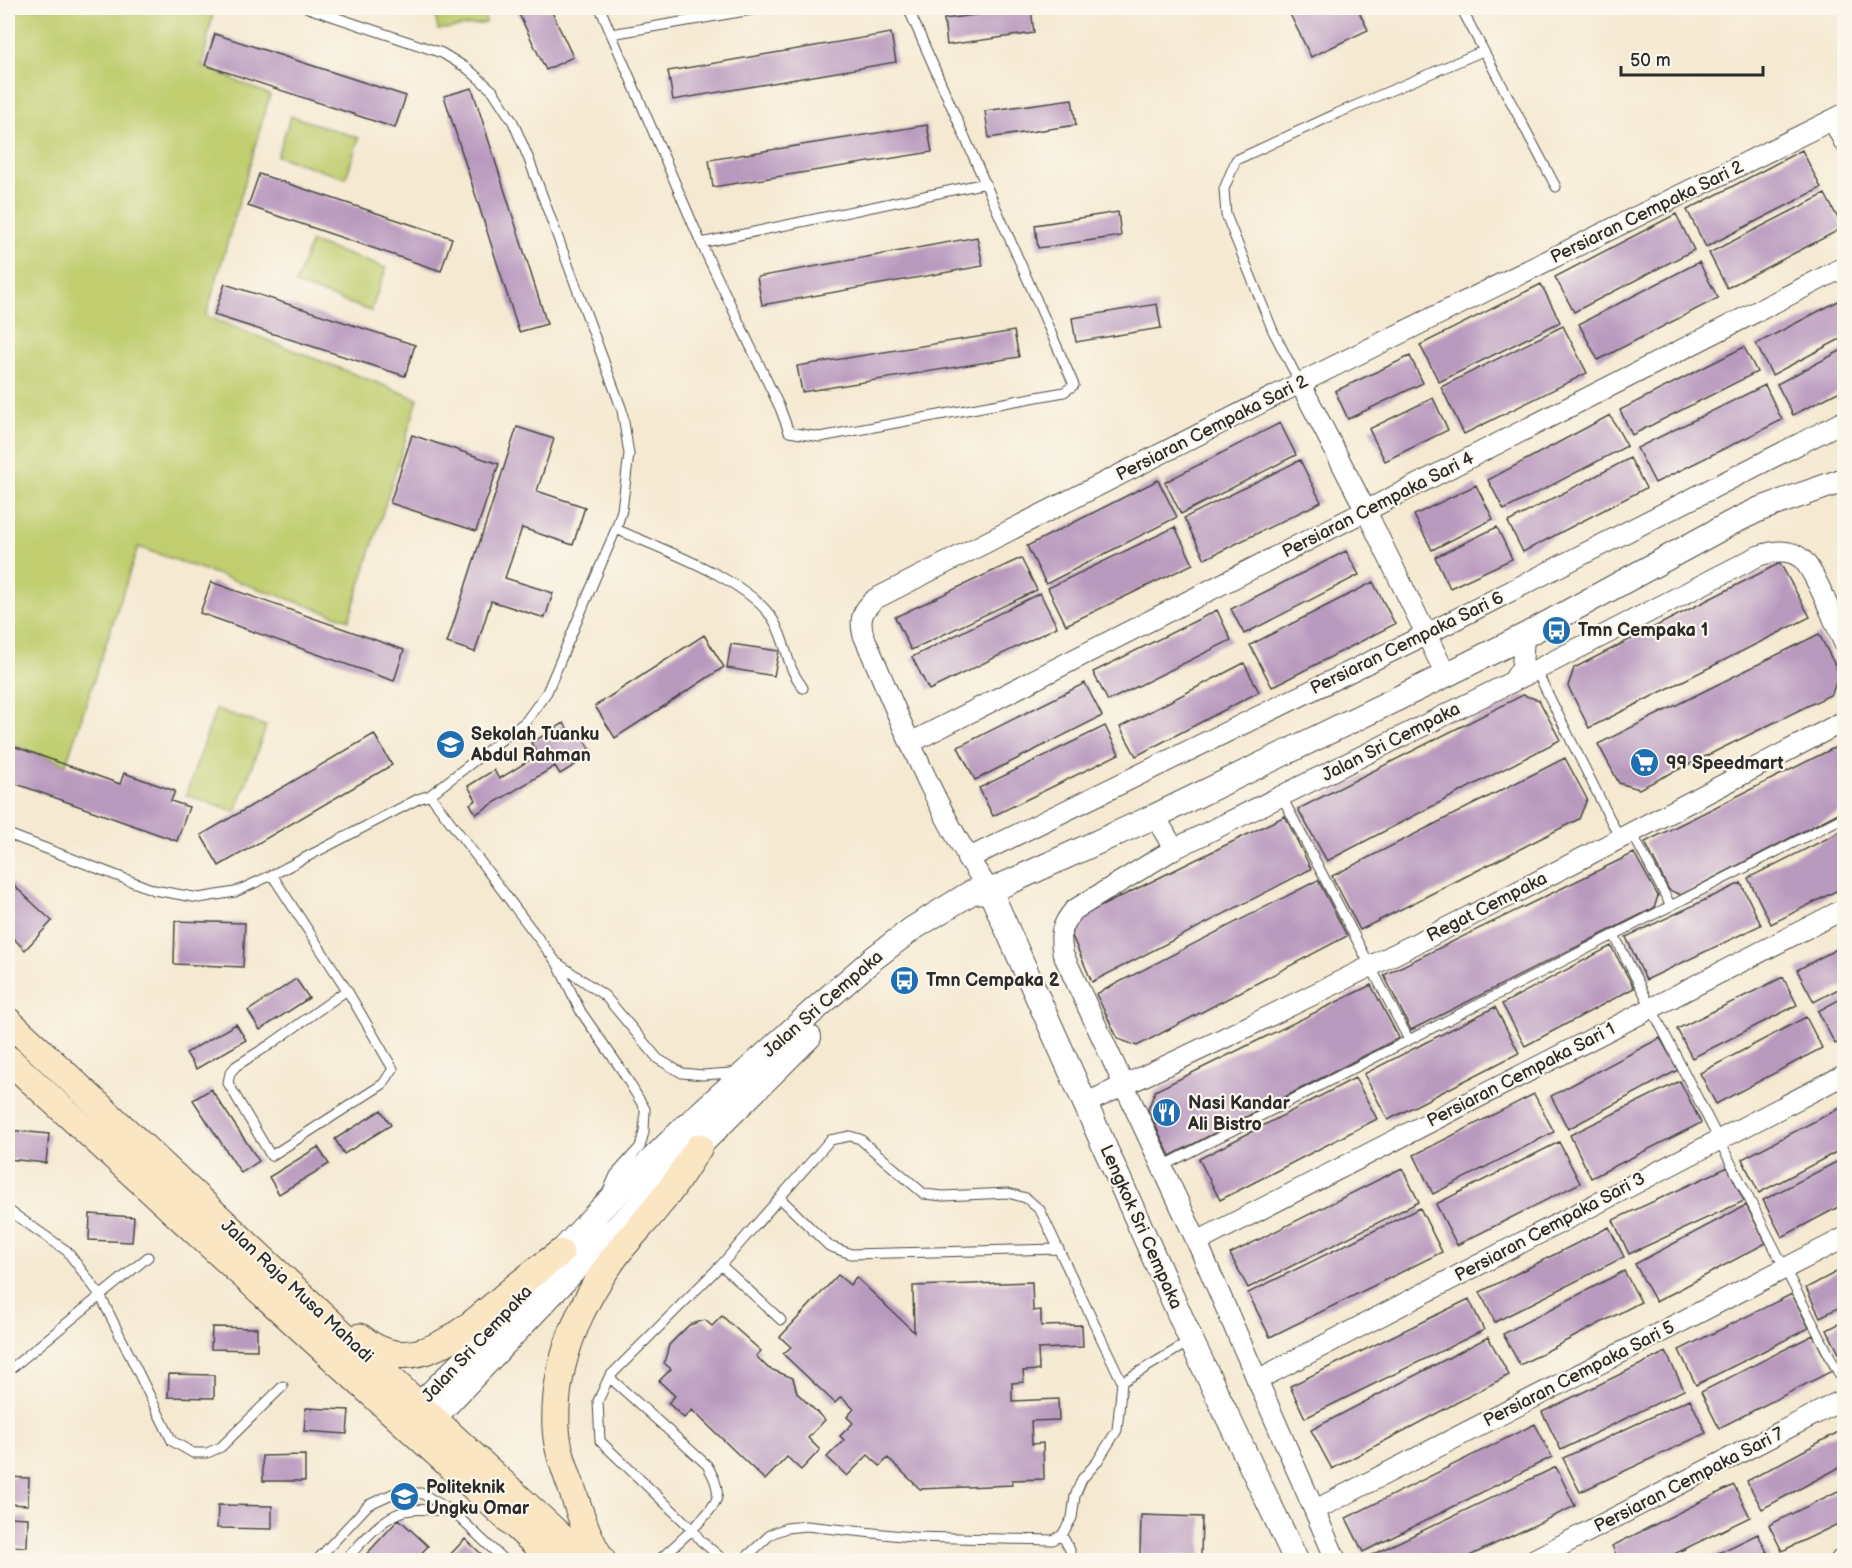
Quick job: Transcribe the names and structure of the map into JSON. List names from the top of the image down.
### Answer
{
  "streets": {
    "main road": ["Jalan Raja Musa Mahadi"],
    "street": [
      "Persiaran Cempaka Sari 2",
      "Persiaran Cempaka Sari 4",
      "Persiaran Cempaka Sari 6",
      "Jalan Sri Cempaka",
      "Regat Cempaka",
      "Persiaran Cempaka Sari 1",
      "Lengkok Sri Cempaka",
      "Persiaran Cempaka Sari 3",
      "Persiaran Cempaka Sari 5",
      "Persiaran Cempaka Sari 7"
    ]
  },
  "crossings": [
    ["Persiaran Cempaka Sari 2", "Persiaran Cempaka Sari 4"],
    ["Persiaran Cempaka Sari 2", "Persiaran Cempaka Sari 6"],
    ["Persiaran Cempaka Sari 2", "Jalan Sri Cempaka"],
    ["Persiaran Cempaka Sari 2", "Lengkok Sri Cempaka"],
    ["Jalan Sri Cempaka", "Regat Cempaka"],
    ["Jalan Sri Cempaka", "Lengkok Sri Cempaka"],
    ["Jalan Sri Cempaka", "Jalan Raja Musa Mahadi"],
    ["Regat Cempaka", "Lengkok Sri Cempaka"]
  ],
  "places": {
    "bus stop": ["Tmn Cempaka 1", "Tmn Cempaka 2"],
    "school or university": ["Sekolah Tuanku Abdul Rahman", "Politeknik Ungku Omar"],
    "supermarket": ["99 Speedmart"],
    "restaurant": ["Nasi Kandar Ali Bistro"]
  },
  "scale_bar": "50 m"
}
